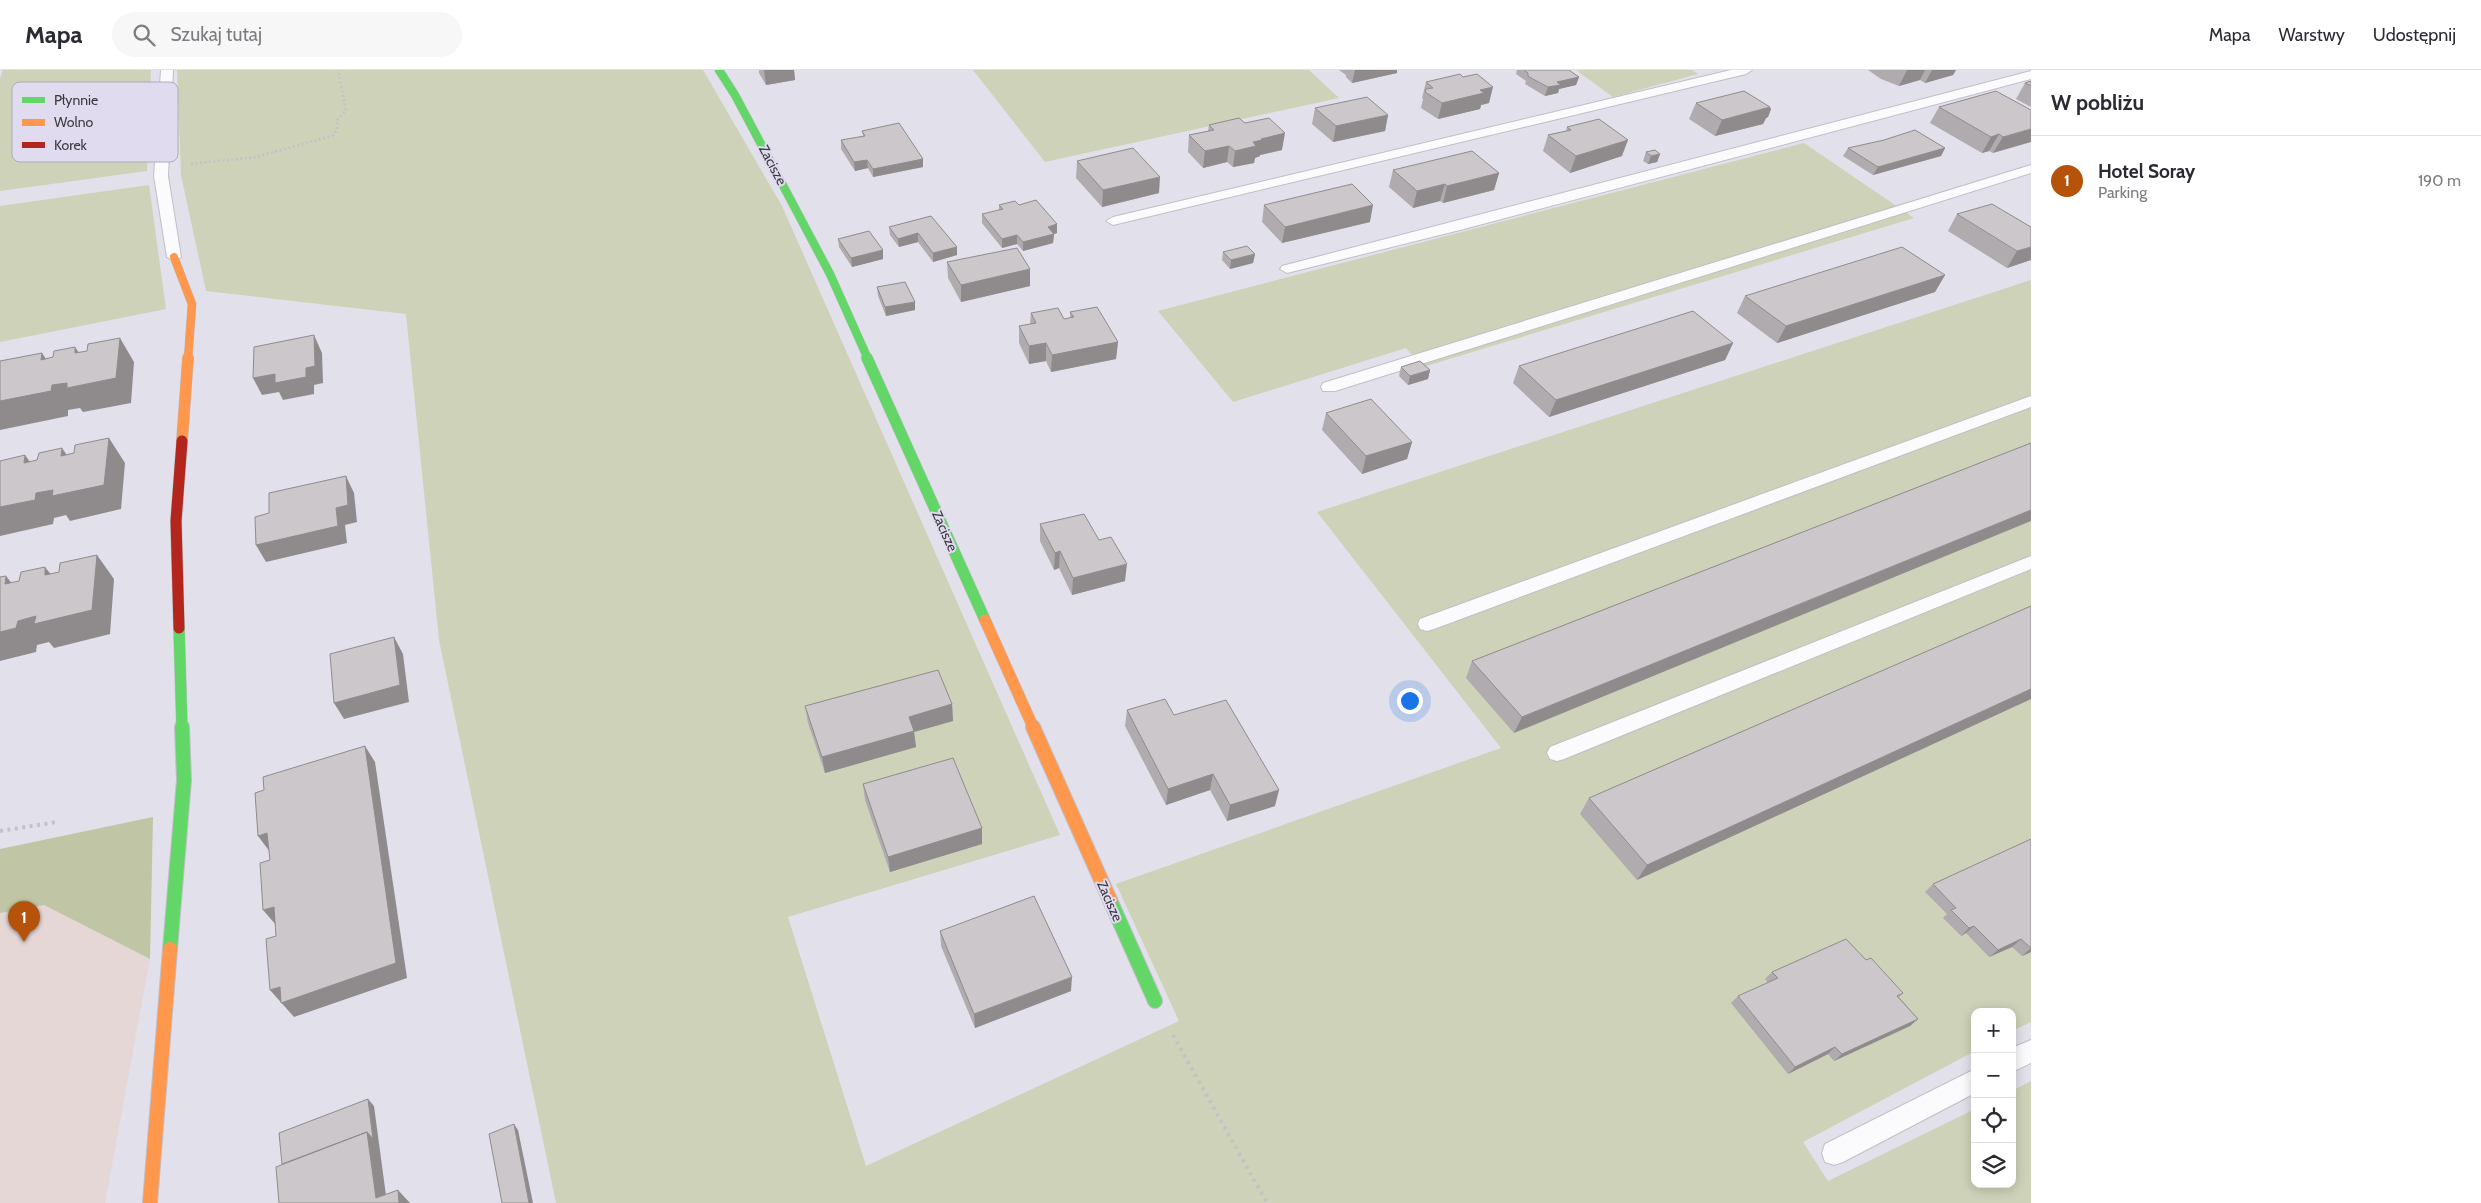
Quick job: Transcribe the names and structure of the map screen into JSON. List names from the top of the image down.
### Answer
{
  "streets": {
    "street": ["Zacisze"]
  },
  "legend": ["Płynnie", "Wolno", "Korek"],
  "page": {
    "header": "Mapa",
    "search": "Szukaj tutaj",
    "nav": ["Mapa", "Warstwy", "Udostępnij"],
    "heading": "W pobliżu",
    "list": [
      {
        "mark": "1",
        "name": "Hotel Soray",
        "note": "Parking",
        "value": "190 m"
      }
    ],
    "pins": "1",
    "map_buttons": ["+", "−"]
  }
}
